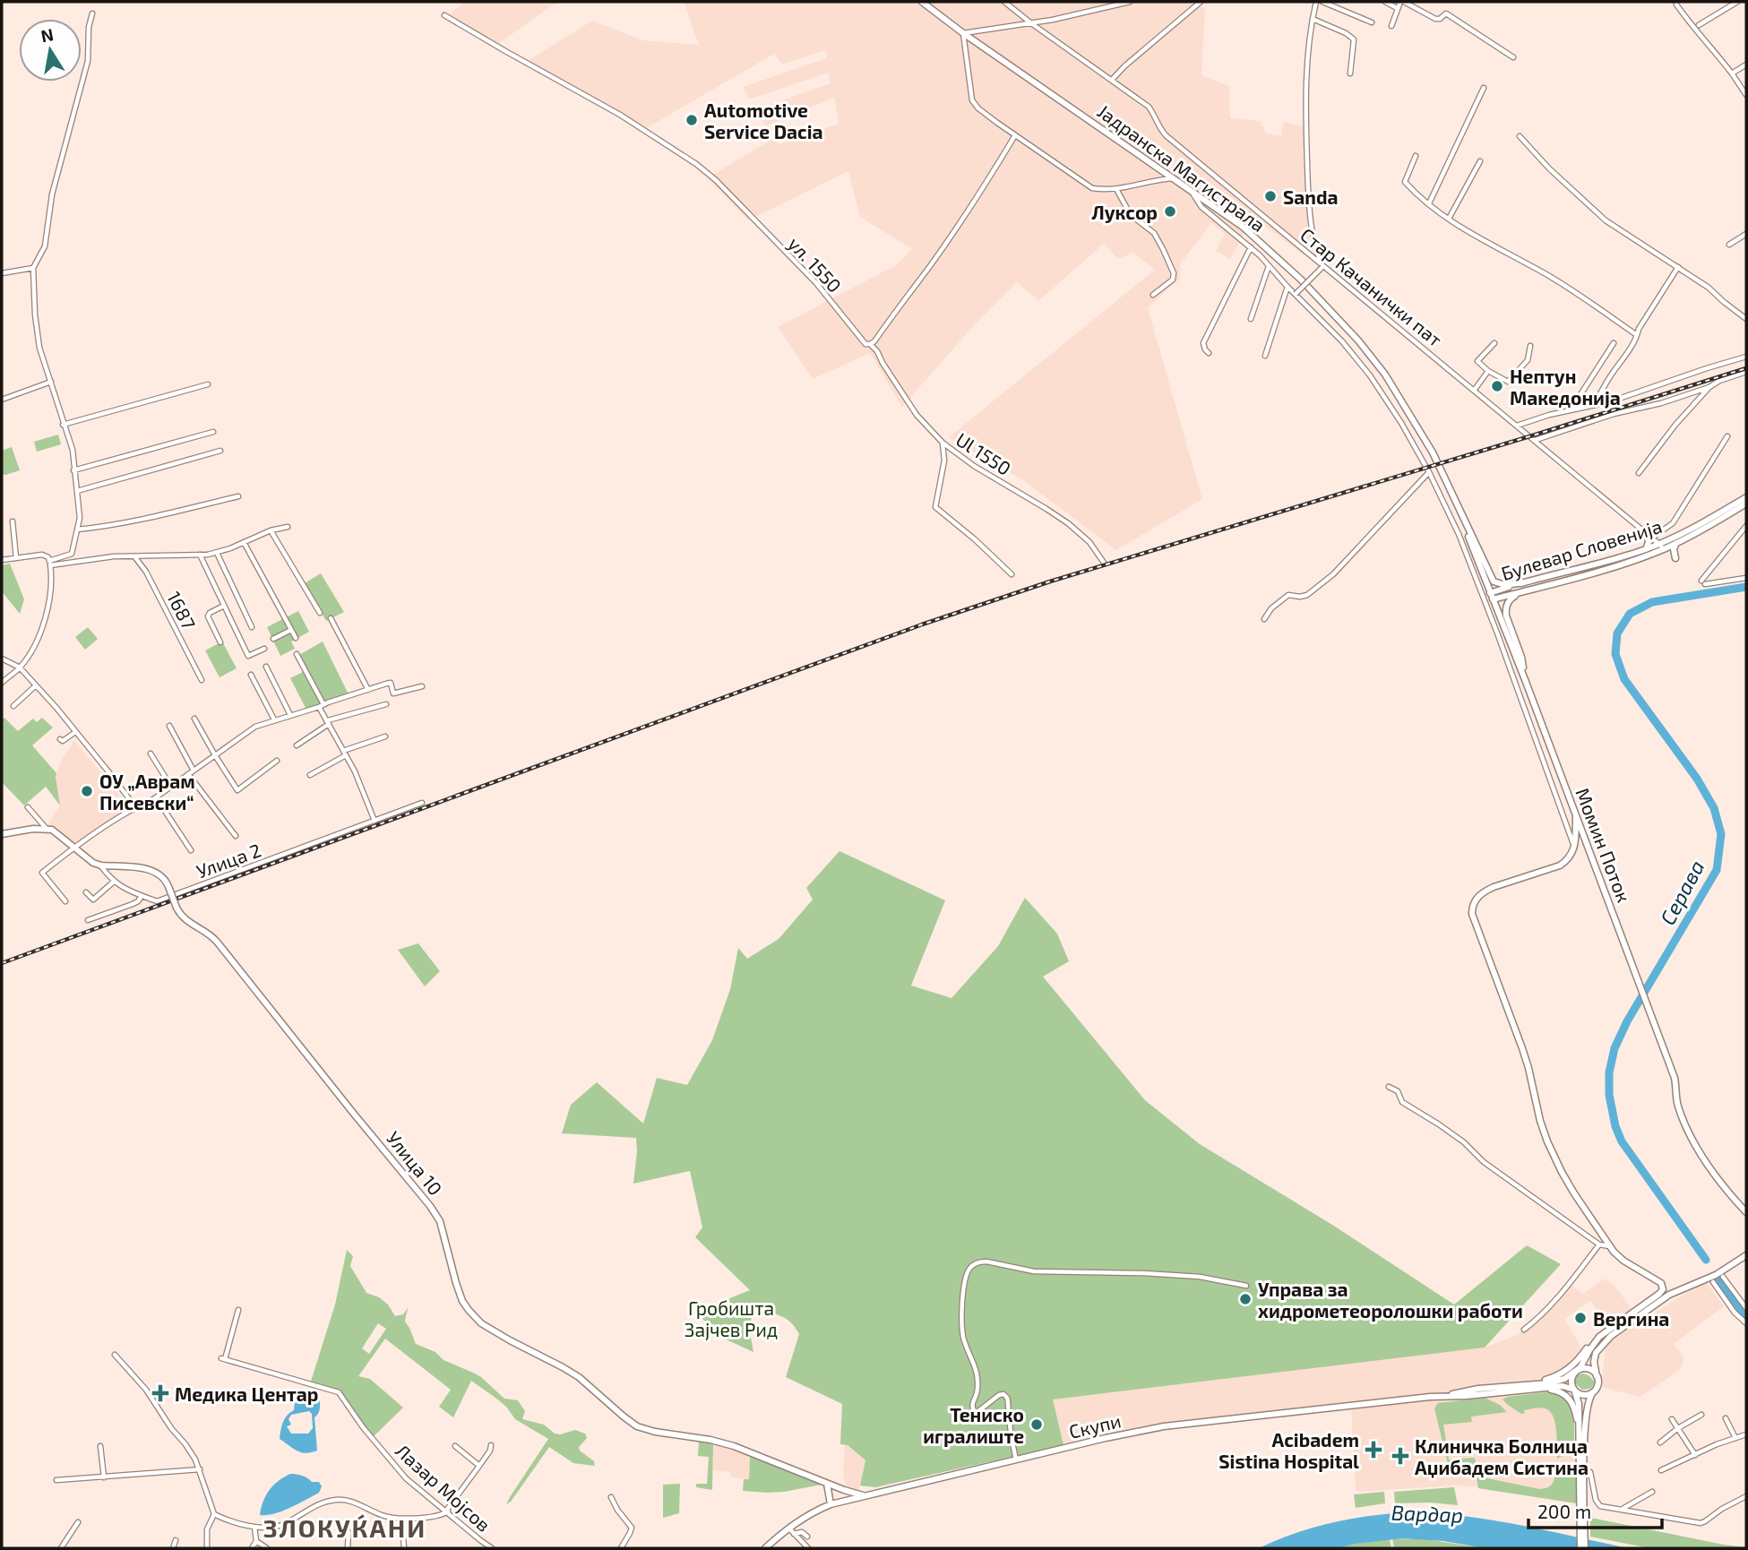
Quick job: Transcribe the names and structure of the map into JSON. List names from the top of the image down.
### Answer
{
  "streets": {
    "street": [
      "Јадранска Магистрала",
      "ул. 1550",
      "Стар Качанички пат",
      "Ul 1550",
      "Булевар Словенија",
      "1687",
      "Момин Поток",
      "Улица 2",
      "Улица 10",
      "Скупи",
      "Лазар Мојсов"
    ]
  },
  "crossings": [
    ["Јадранска Магистрала", "Момин Поток"],
    ["ул. 1550", "Ul 1550"],
    ["Стар Качанички пат", "Булевар Словенија"],
    ["Булевар Словенија", "Момин Поток"],
    ["Улица 2", "Улица 10"],
    ["Улица 10", "Скупи"]
  ],
  "districts": ["ЗЛОКУЌАНИ"],
  "water": ["Серава", "Вардар"],
  "parks": ["Гробишта Зајчев Рид"],
  "places": {
    "other": [
      "Automotive Service Dacia",
      "Sanda",
      "Луксор",
      "Нептун Македонија",
      "ОУ „Аврам Писевски“",
      "Управа за хидрометеоролошки работи",
      "Вергина",
      "Тениско игралиште"
    ],
    "health": ["Медика Центар", "Acibadem Sistina Hospital", "Клиничка Болница Аџибадем Систина"]
  },
  "scale_bar": "200 m",
  "north": "top"
}
